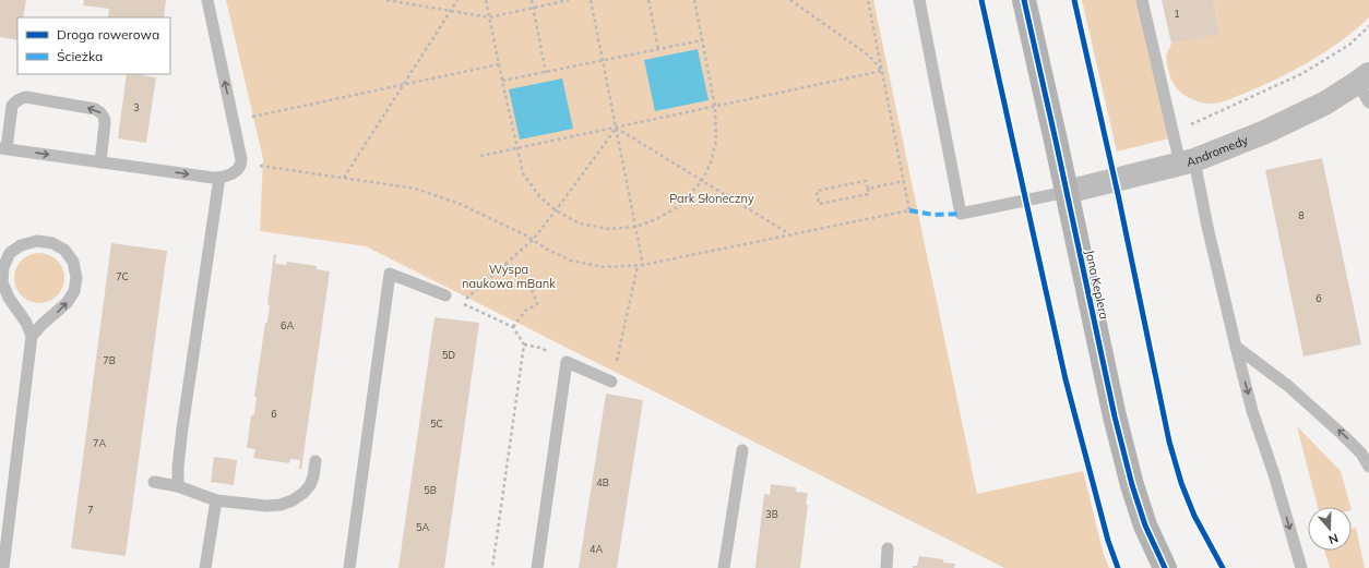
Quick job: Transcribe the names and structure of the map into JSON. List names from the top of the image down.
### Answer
{
  "streets": {
    "street": ["Andromedy", "Jana Keplera"]
  },
  "crossings": [
    ["Andromedy", "Jana Keplera"]
  ],
  "parks": ["Park Słoneczny", "Wyspa naukowa mBank"],
  "house_numbers": [
    "1",
    "3",
    "8",
    "7C",
    "6",
    "6A",
    "5D",
    "7B",
    "6",
    "5C",
    "7A",
    "4B",
    "5B",
    "7",
    "3B",
    "5A",
    "4A"
  ],
  "legend": ["Droga rowerowa", "Ścieżka"],
  "north": "bottom"
}
